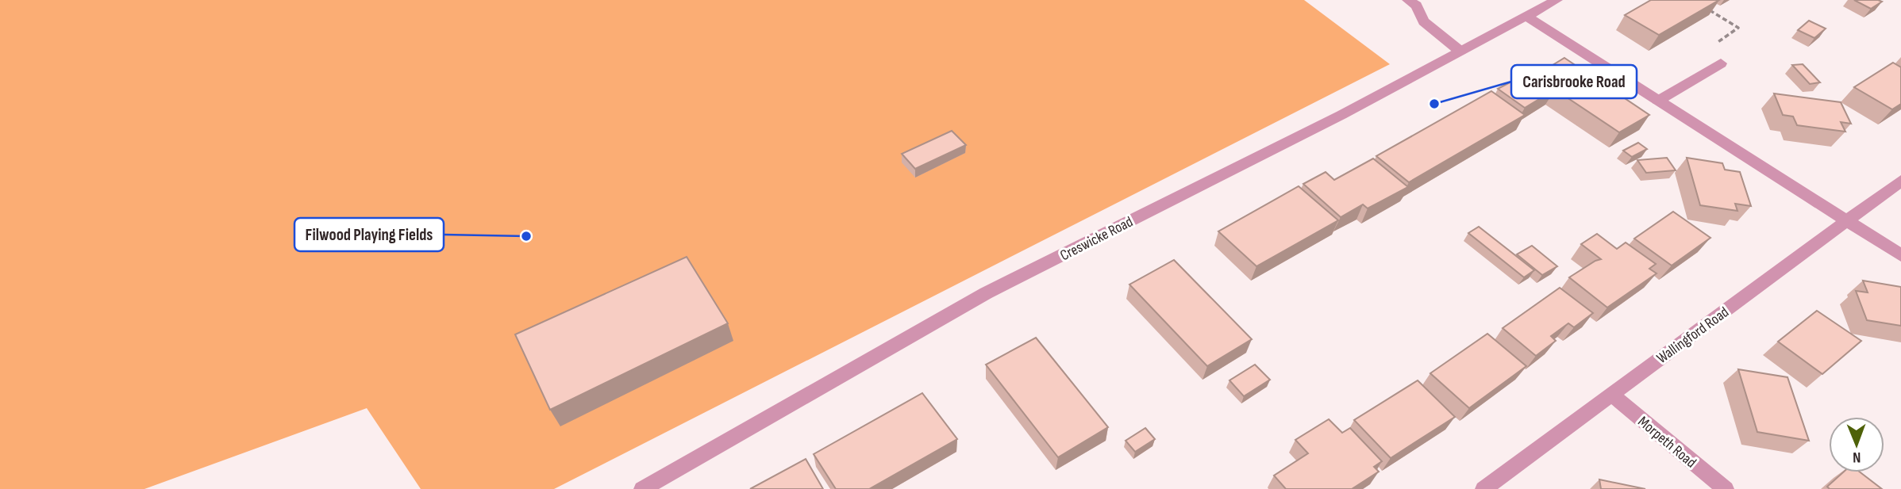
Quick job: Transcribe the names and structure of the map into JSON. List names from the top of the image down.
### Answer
{
  "streets": {
    "street": ["Creswicke Road", "Wallingford Road", "Morpeth Road"]
  },
  "crossings": [
    ["Wallingford Road", "Morpeth Road"]
  ],
  "places": ["Carisbrooke Road", "Filwood Playing Fields"],
  "north": "bottom"
}
